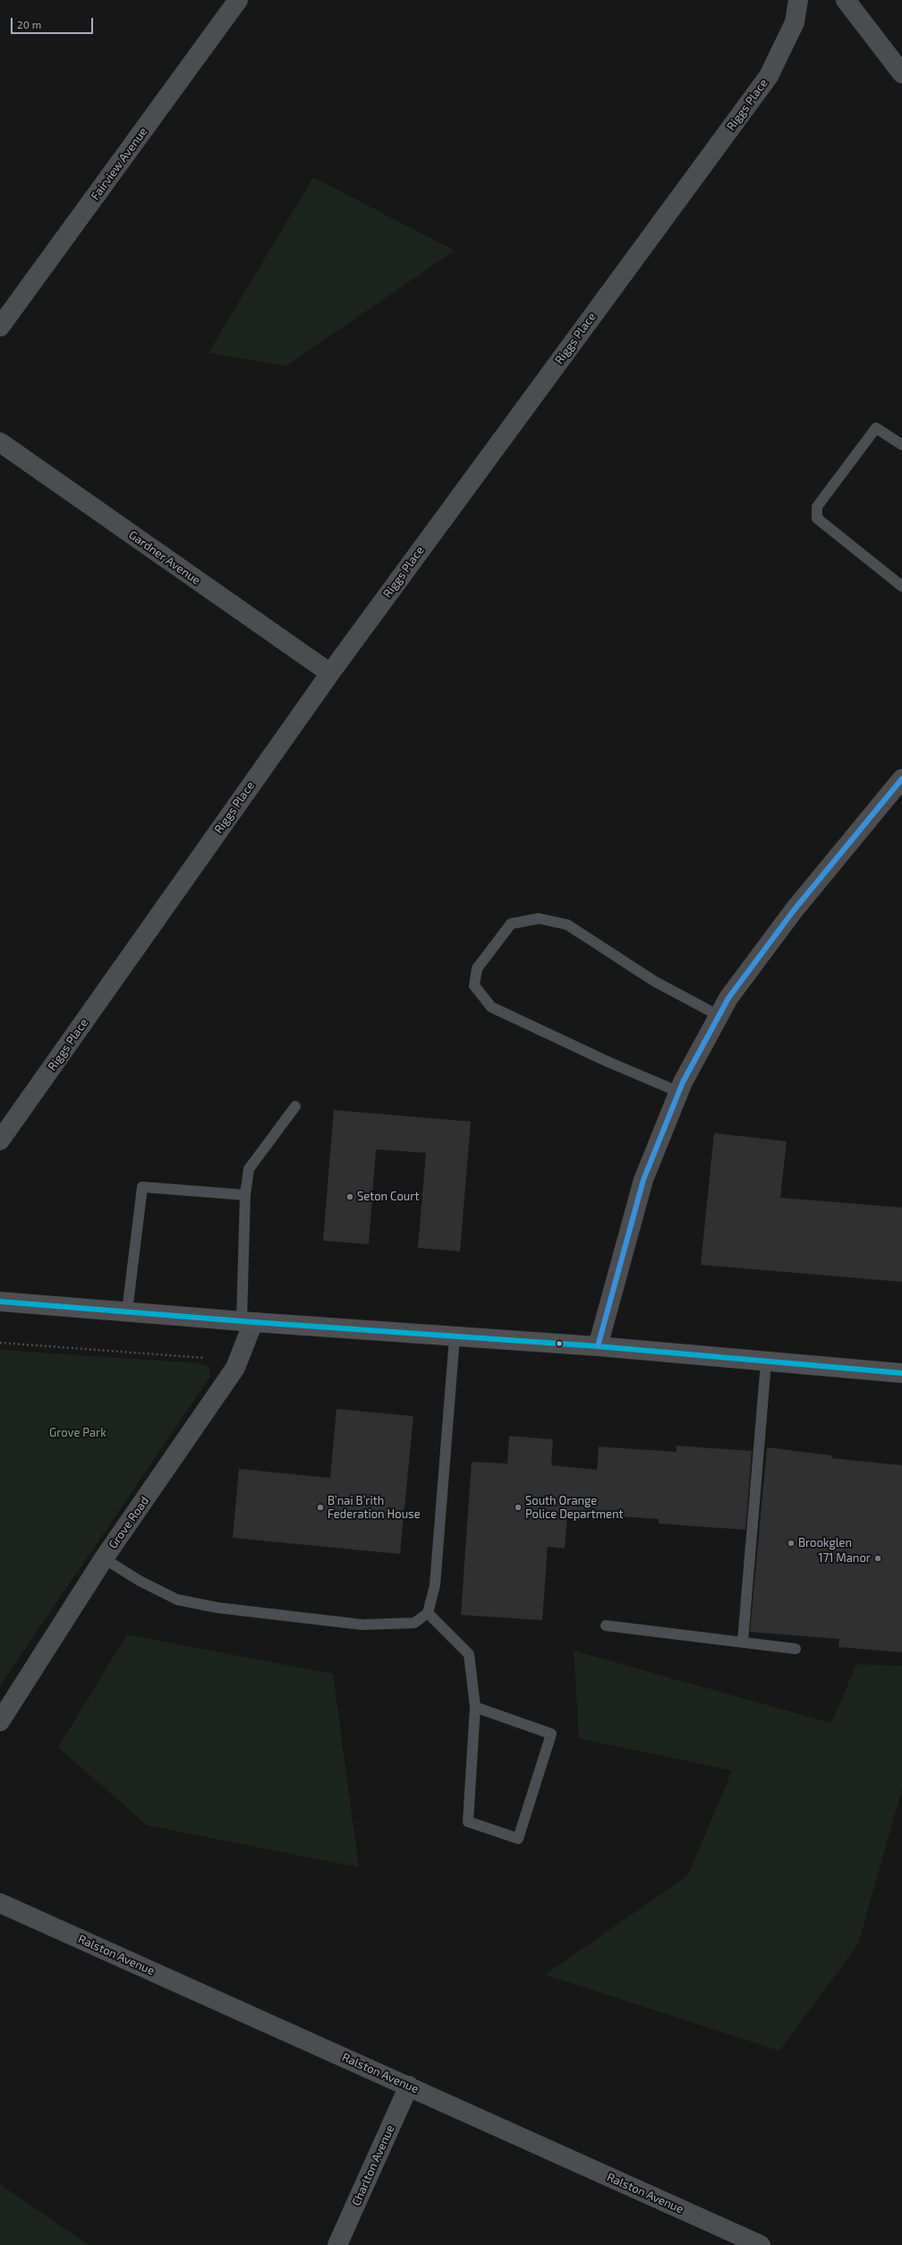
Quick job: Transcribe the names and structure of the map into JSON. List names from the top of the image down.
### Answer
{
  "streets": {
    "street": [
      "Riggs Place",
      "Fairview Avenue",
      "Gardner Avenue",
      "Grove Road",
      "Ralston Avenue",
      "Charlton Avenue"
    ]
  },
  "crossings": [
    ["Riggs Place", "Gardner Avenue"],
    ["Ralston Avenue", "Charlton Avenue"]
  ],
  "parks": ["Grove Park"],
  "places": [
    "Seton Court",
    "B’nai B’rith Federation House",
    "South Orange Police Department",
    "Brookglen",
    "171 Manor"
  ],
  "scale_bar": "20 m"
}
